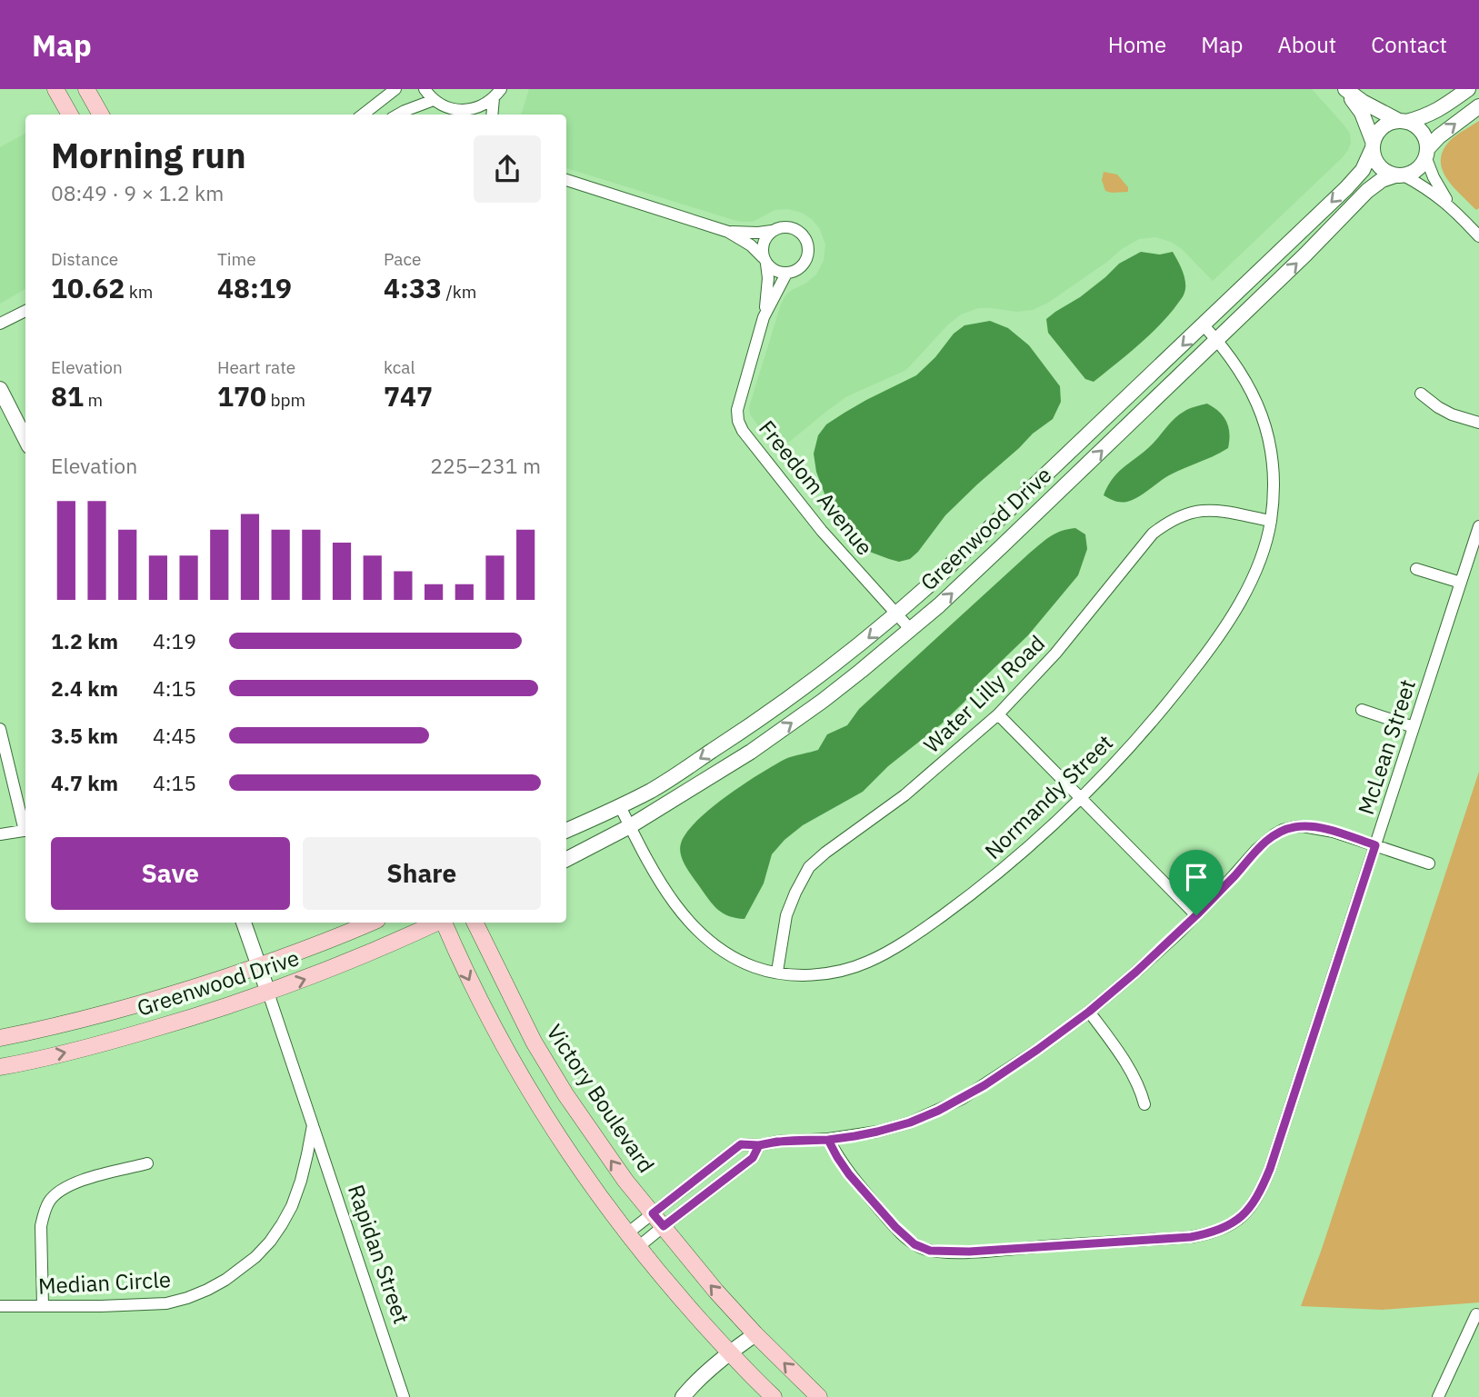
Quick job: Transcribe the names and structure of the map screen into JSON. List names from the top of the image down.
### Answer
{
  "streets": {
    "main road": ["Greenwood Drive", "Victory Boulevard"],
    "street": [
      "Freedom Avenue",
      "Water Lilly Road",
      "McLean Street",
      "Normandy Street",
      "Rapidan Street",
      "Median Circle"
    ]
  },
  "crossings": [
    ["Freedom Avenue", "Greenwood Drive"],
    ["Greenwood Drive", "Normandy Street"],
    ["Greenwood Drive", "Median Circle"],
    ["Water Lilly Road", "Normandy Street"],
    ["Rapidan Street", "Median Circle"]
  ],
  "page": {
    "header": "Map",
    "nav": [
      "Home",
      "Map",
      "About",
      "Contact"
    ],
    "heading": ["Morning run", "08:49 · 9 × 1.2 km"],
    "stats": [
      ["Distance", "10.62 km"],
      ["Time", "48:19"],
      ["Pace", "4:33 /km"],
      ["Elevation", "81 m"],
      ["Heart rate", "170 bpm"],
      ["kcal", "747"]
    ],
    "chart": ["Elevation", "225–231 m"],
    "list": [
      {
        "name": "1.2 km",
        "note": "4:19"
      },
      {
        "name": "2.4 km",
        "note": "4:15"
      },
      {
        "name": "3.5 km",
        "note": "4:45"
      },
      {
        "name": "4.7 km",
        "note": "4:15"
      }
    ],
    "buttons": ["Save", "Share"]
  }
}
